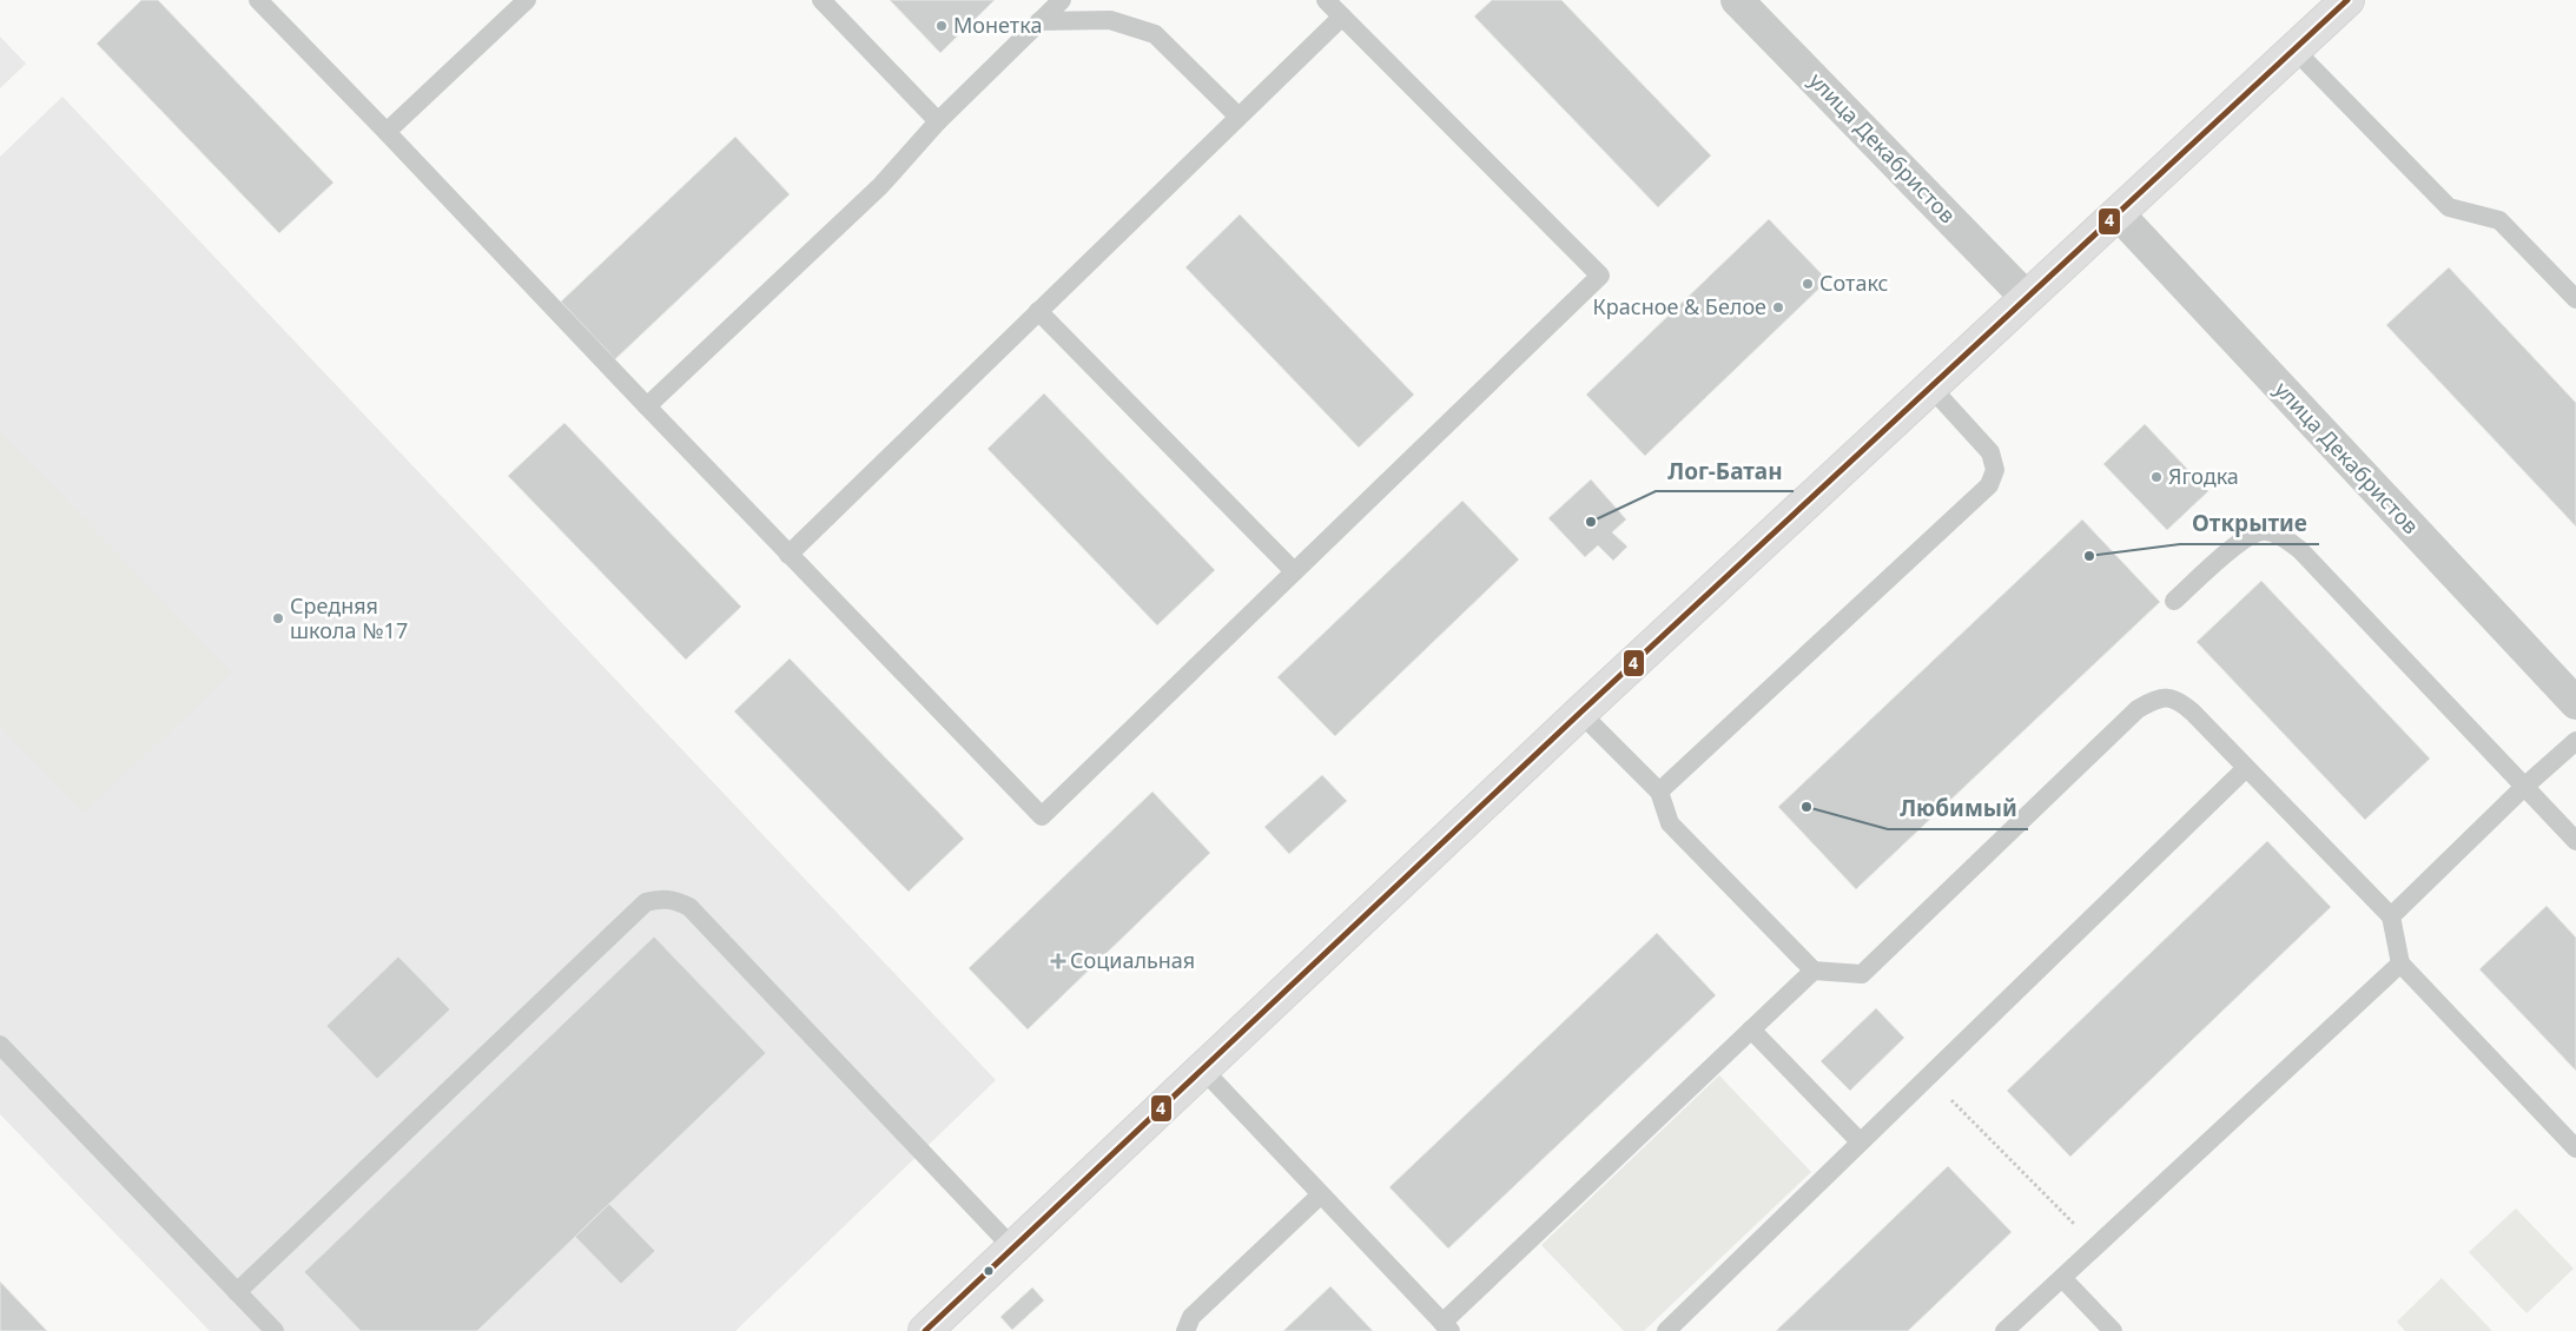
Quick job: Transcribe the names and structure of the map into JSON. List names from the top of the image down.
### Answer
{
  "streets": {
    "street": ["улица Декабристов"]
  },
  "places": {
    "other": [
      "Монетка",
      "Сотакс",
      "Красное & Белое",
      "Ягодка",
      "Лог-Батан",
      "Открытие",
      "Средняя школа №17",
      "Любимый"
    ],
    "health": ["Социальная"]
  },
  "lines": ["transit line 4"]
}
